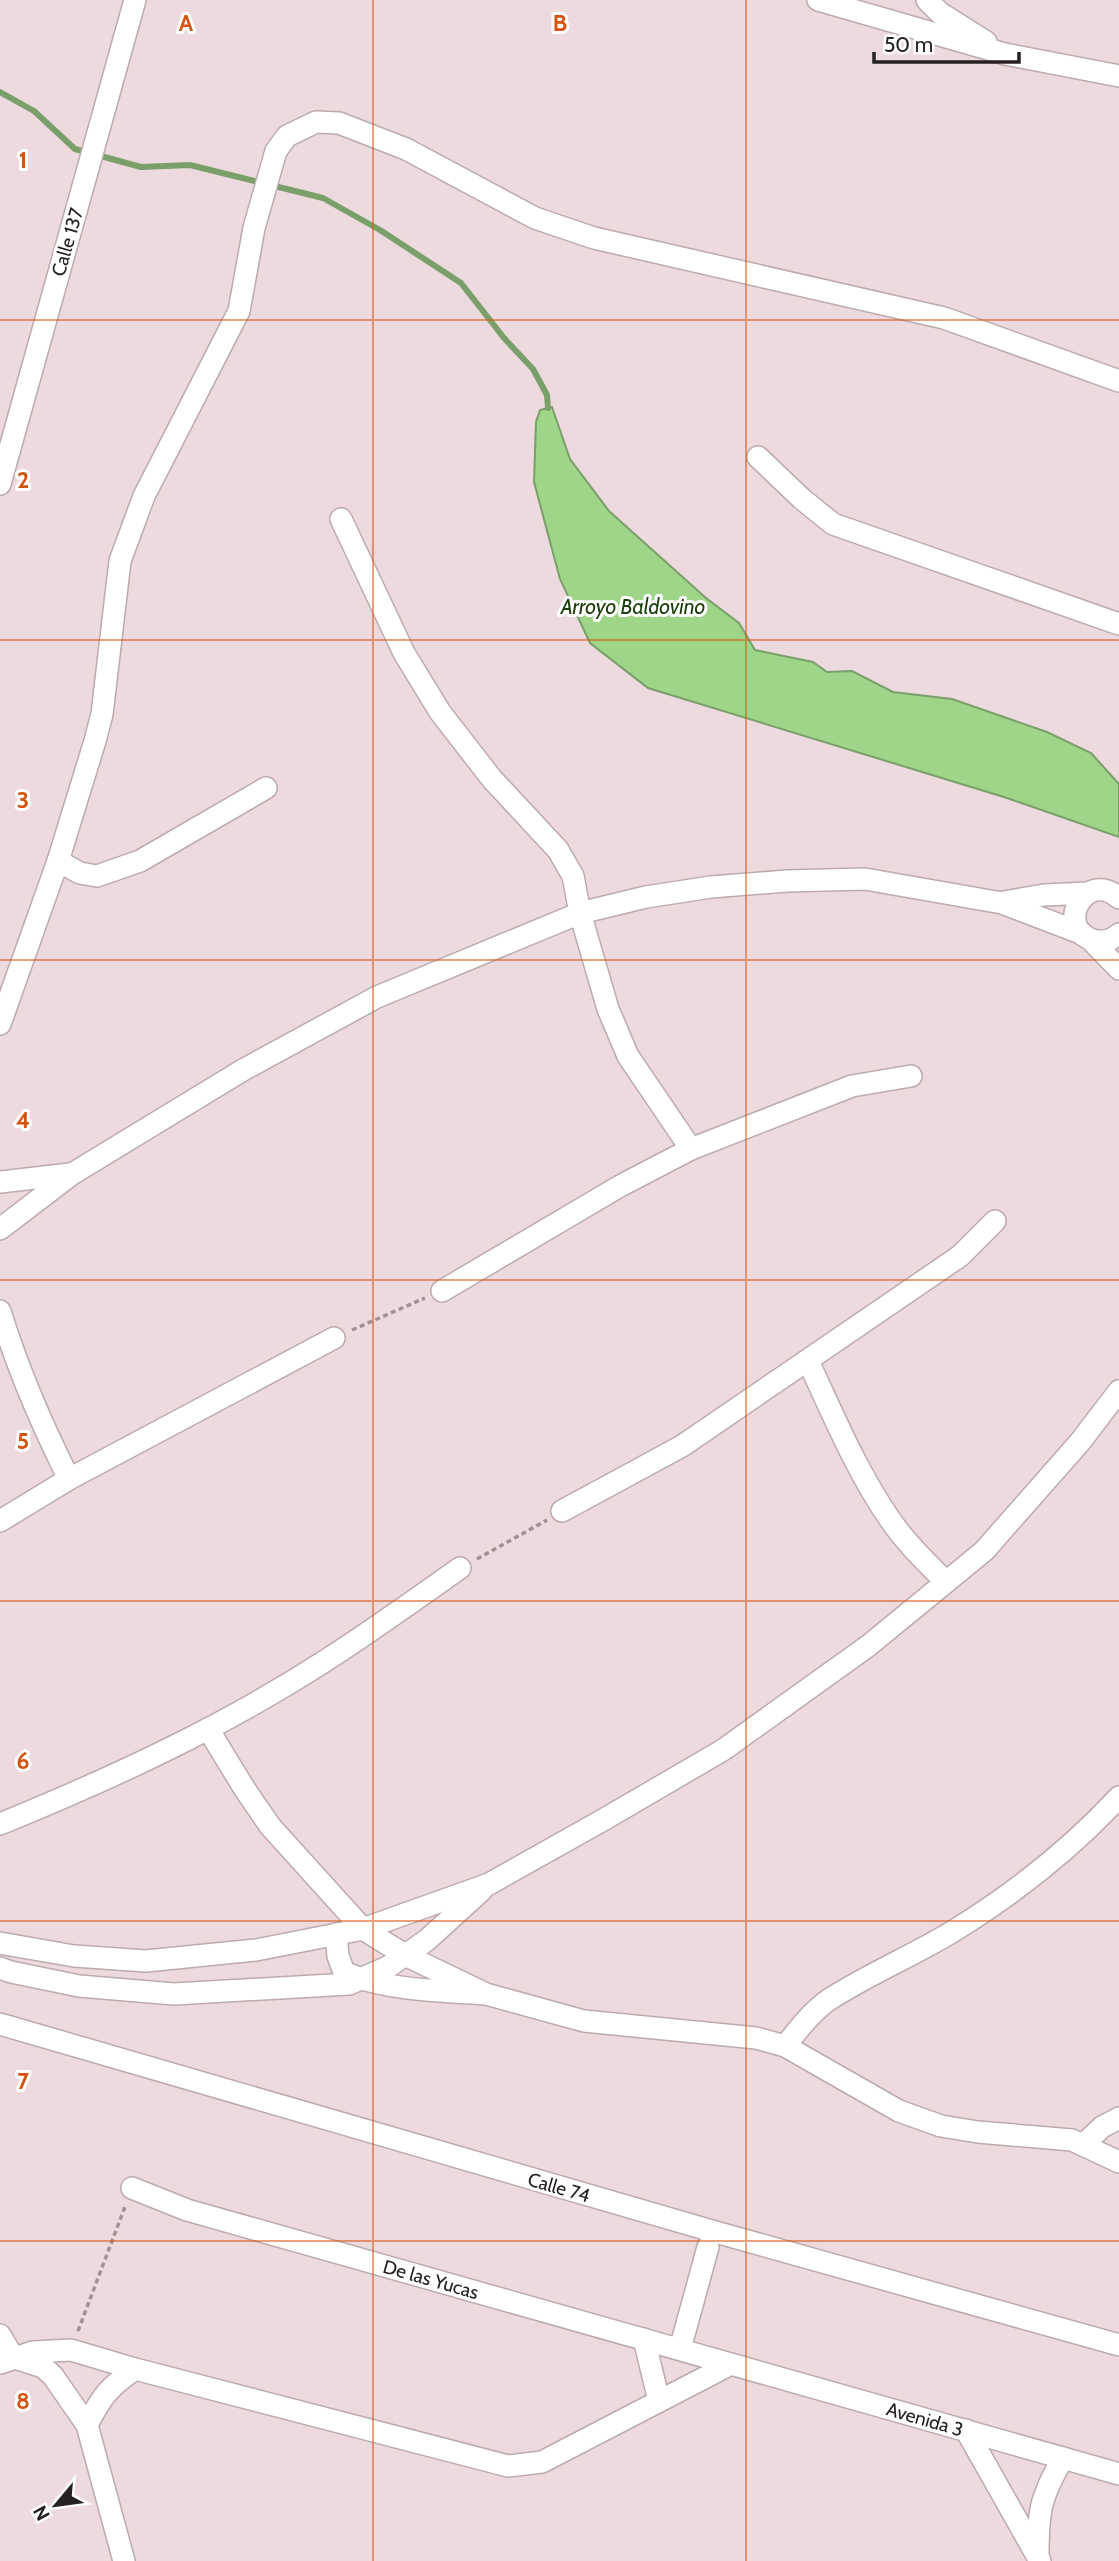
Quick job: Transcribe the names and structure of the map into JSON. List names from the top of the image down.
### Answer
{
  "streets": {
    "street": [
      "Calle 137",
      "Calle 74",
      "De las Yucas",
      "Avenida 3"
    ]
  },
  "crossings": [
    ["De las Yucas", "Avenida 3"]
  ],
  "water": ["Arroyo Baldovino"],
  "scale_bar": "50 m",
  "north": "bottom left",
  "grid": {
    "columns": ["A", "B"],
    "rows": [
      "1",
      "2",
      "3",
      "4",
      "5",
      "6",
      "7",
      "8"
    ]
  }
}
